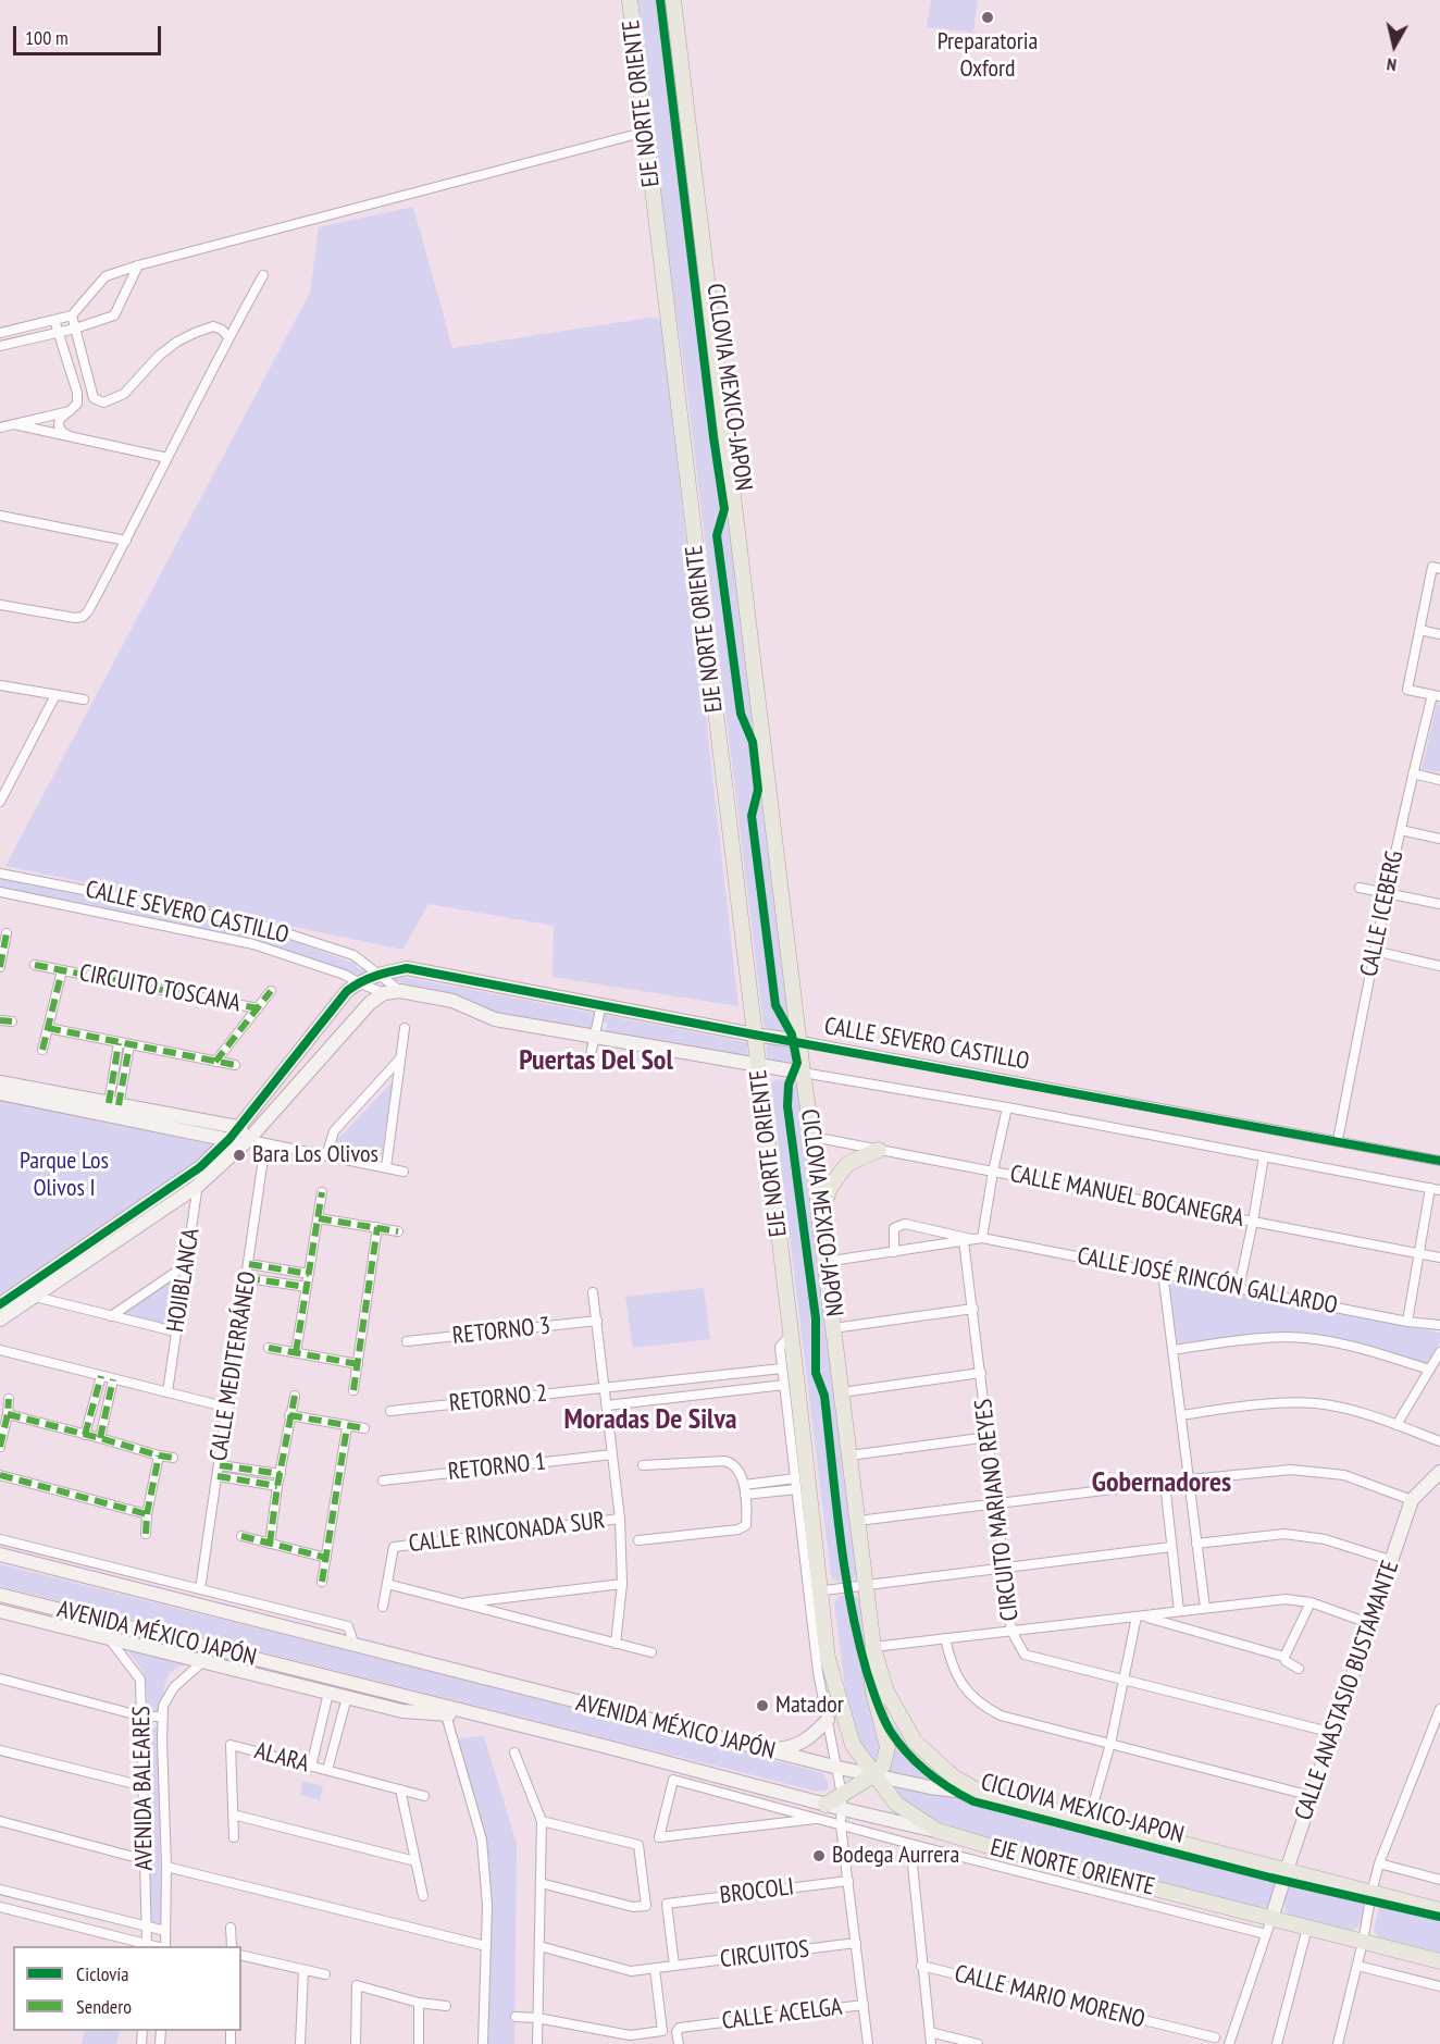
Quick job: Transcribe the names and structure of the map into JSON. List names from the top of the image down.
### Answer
{
  "streets": {
    "main road": ["EJE NORTE ORIENTE"],
    "street": [
      "CALLE SEVERO CASTILLO",
      "CALLE ICEBERG",
      "CIRCUITO TOSCANA",
      "CALLE MANUEL BOCANEGRA",
      "HOJIBLANCA",
      "CALLE JOSÉ RINCÓN GALLARDO",
      "RETORNO 3",
      "CALLE MEDITERRÁNEO",
      "RETORNO 2",
      "RETORNO 1",
      "CIRCUITO MARIANO REYES",
      "CALLE RINCONADA SUR",
      "AVENIDA MÉXICO JAPÓN",
      "CALLE ANASTASIO BUSTAMANTE",
      "ALARA",
      "AVENIDA BALEARES",
      "BROCOLI",
      "CIRCUITOS",
      "CALLE MARIO MORENO",
      "CALLE ACELGA"
    ],
    "cycle path": ["CICLOVIA MEXICO-JAPON"]
  },
  "crossings": [
    ["EJE NORTE ORIENTE", "CALLE SEVERO CASTILLO"],
    ["EJE NORTE ORIENTE", "CALLE MANUEL BOCANEGRA"],
    ["EJE NORTE ORIENTE", "CALLE JOSÉ RINCÓN GALLARDO"],
    ["EJE NORTE ORIENTE", "AVENIDA MÉXICO JAPÓN"],
    ["EJE NORTE ORIENTE", "CALLE ANASTASIO BUSTAMANTE"],
    ["CALLE JOSÉ RINCÓN GALLARDO", "CIRCUITO MARIANO REYES"],
    ["CIRCUITO MARIANO REYES", "CALLE ANASTASIO BUSTAMANTE"],
    ["AVENIDA MÉXICO JAPÓN", "AVENIDA BALEARES"],
    ["BROCOLI", "CIRCUITOS"]
  ],
  "districts": ["Puertas Del Sol", "Moradas De Silva", "Gobernadores"],
  "parks": ["Parque Los Olivos I"],
  "places": [
    "Preparatoria Oxford",
    "Bara Los Olivos",
    "Matador",
    "Bodega Aurrera"
  ],
  "legend": ["Ciclovía", "Sendero"],
  "scale_bar": "100 m",
  "north": "bottom"
}
